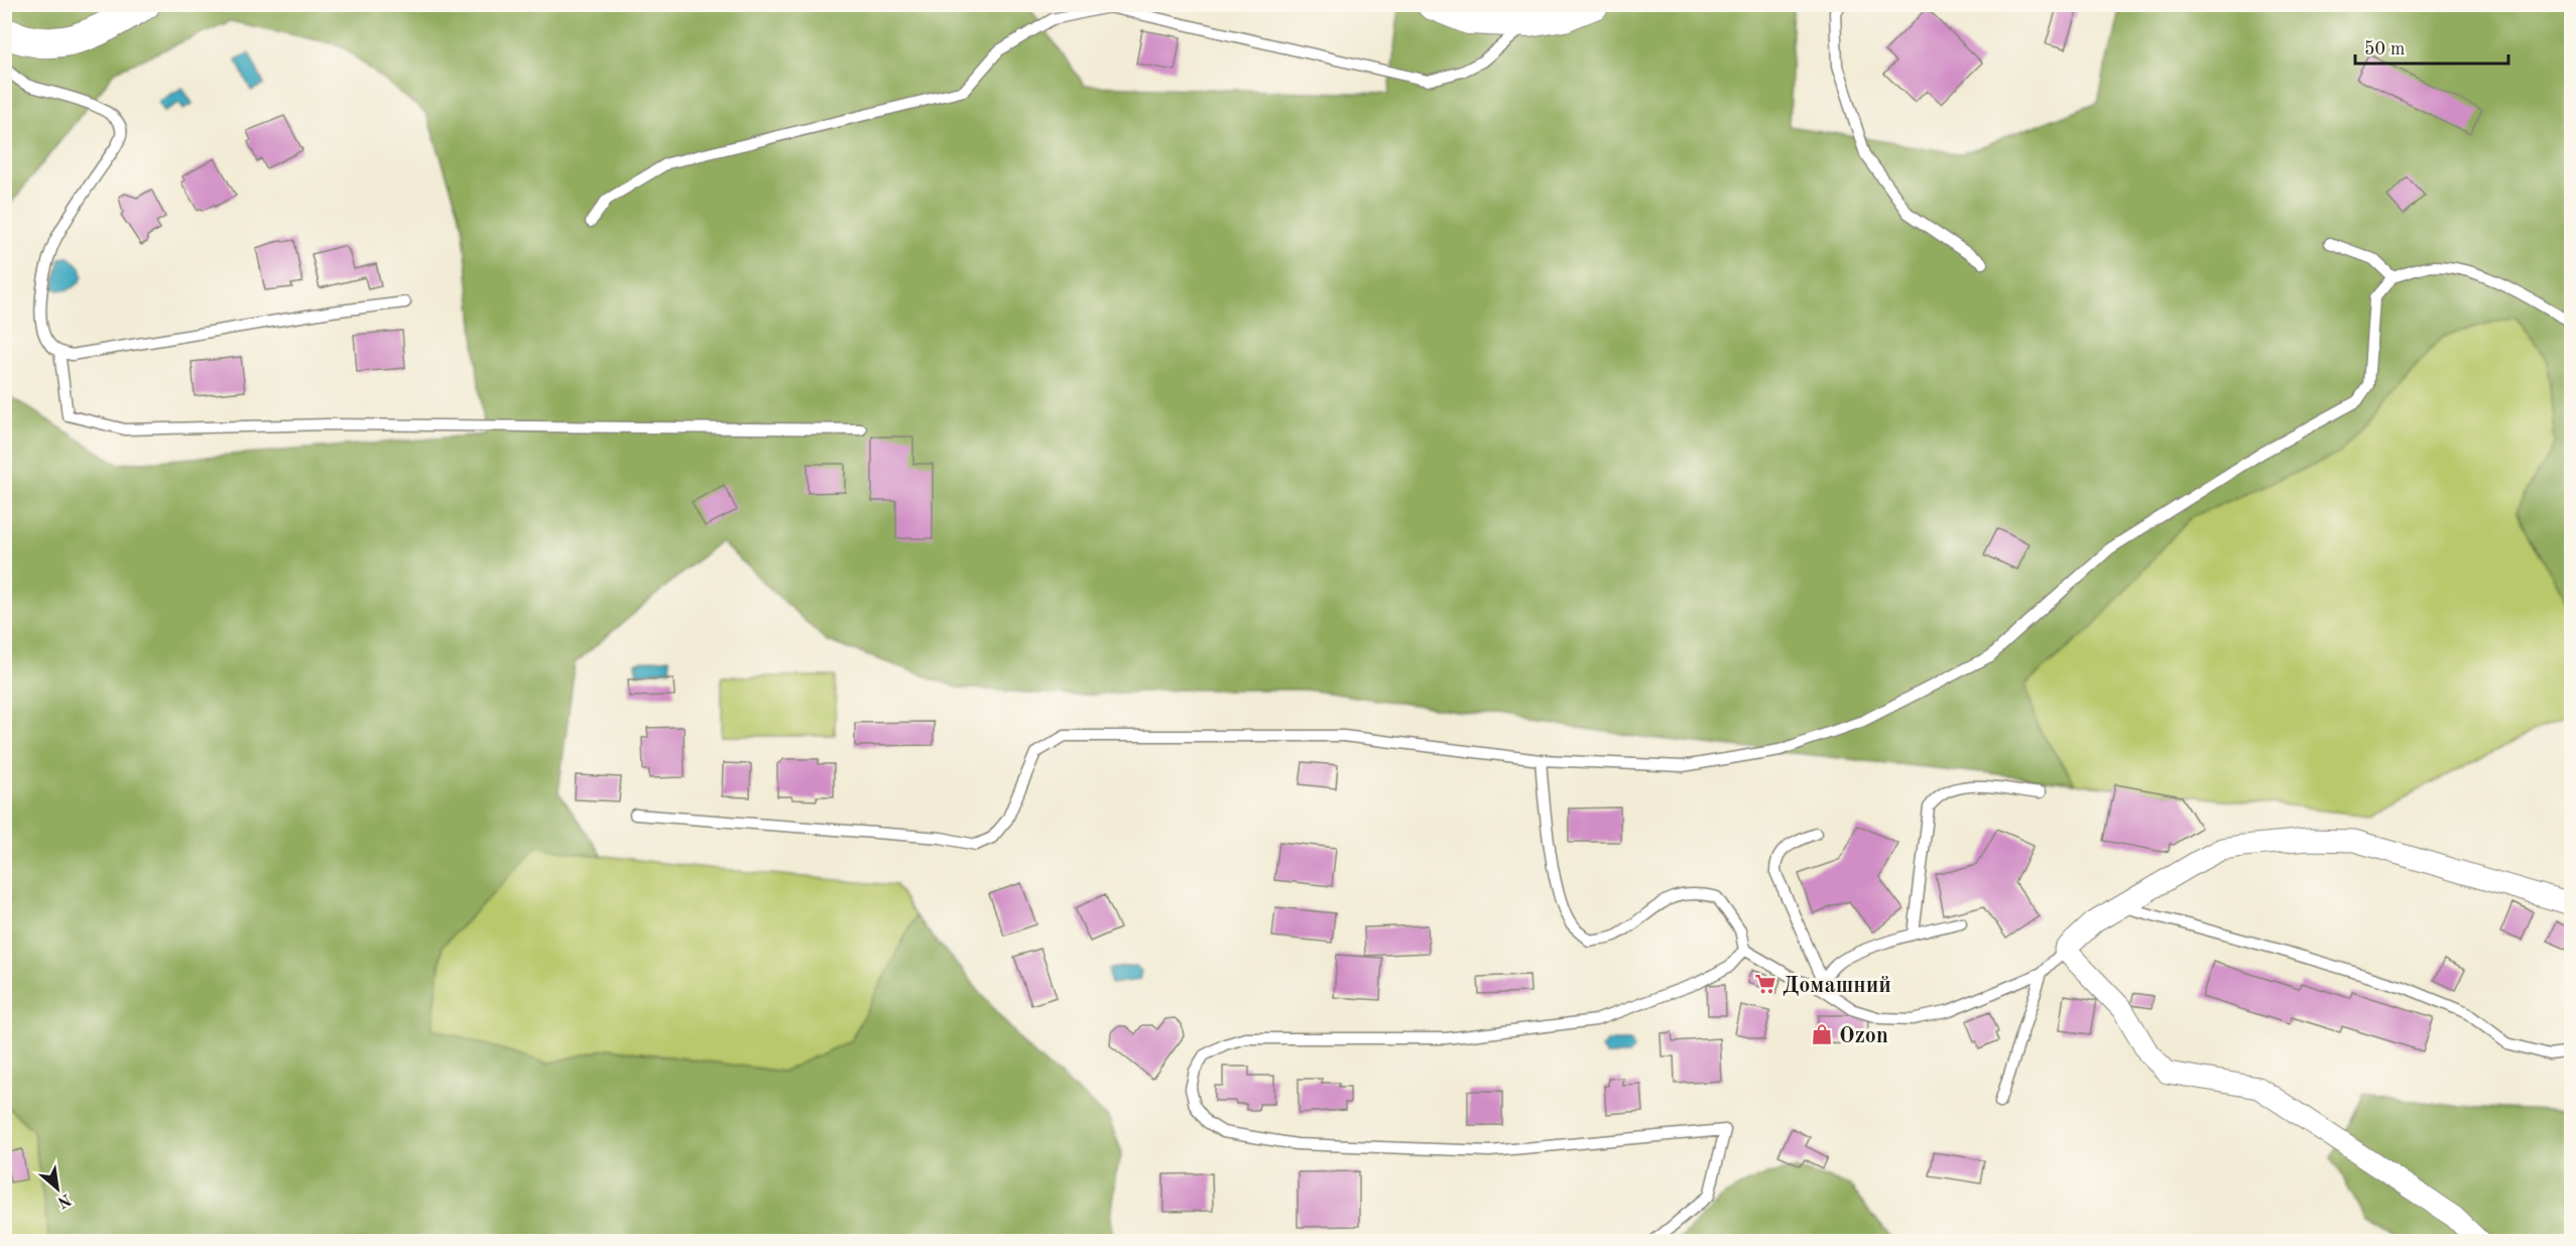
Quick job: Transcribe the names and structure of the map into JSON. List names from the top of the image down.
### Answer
{
  "places": {
    "supermarket": ["Домашний"],
    "shop": ["Ozon"]
  },
  "scale_bar": "50 m",
  "north": "bottom right"
}
